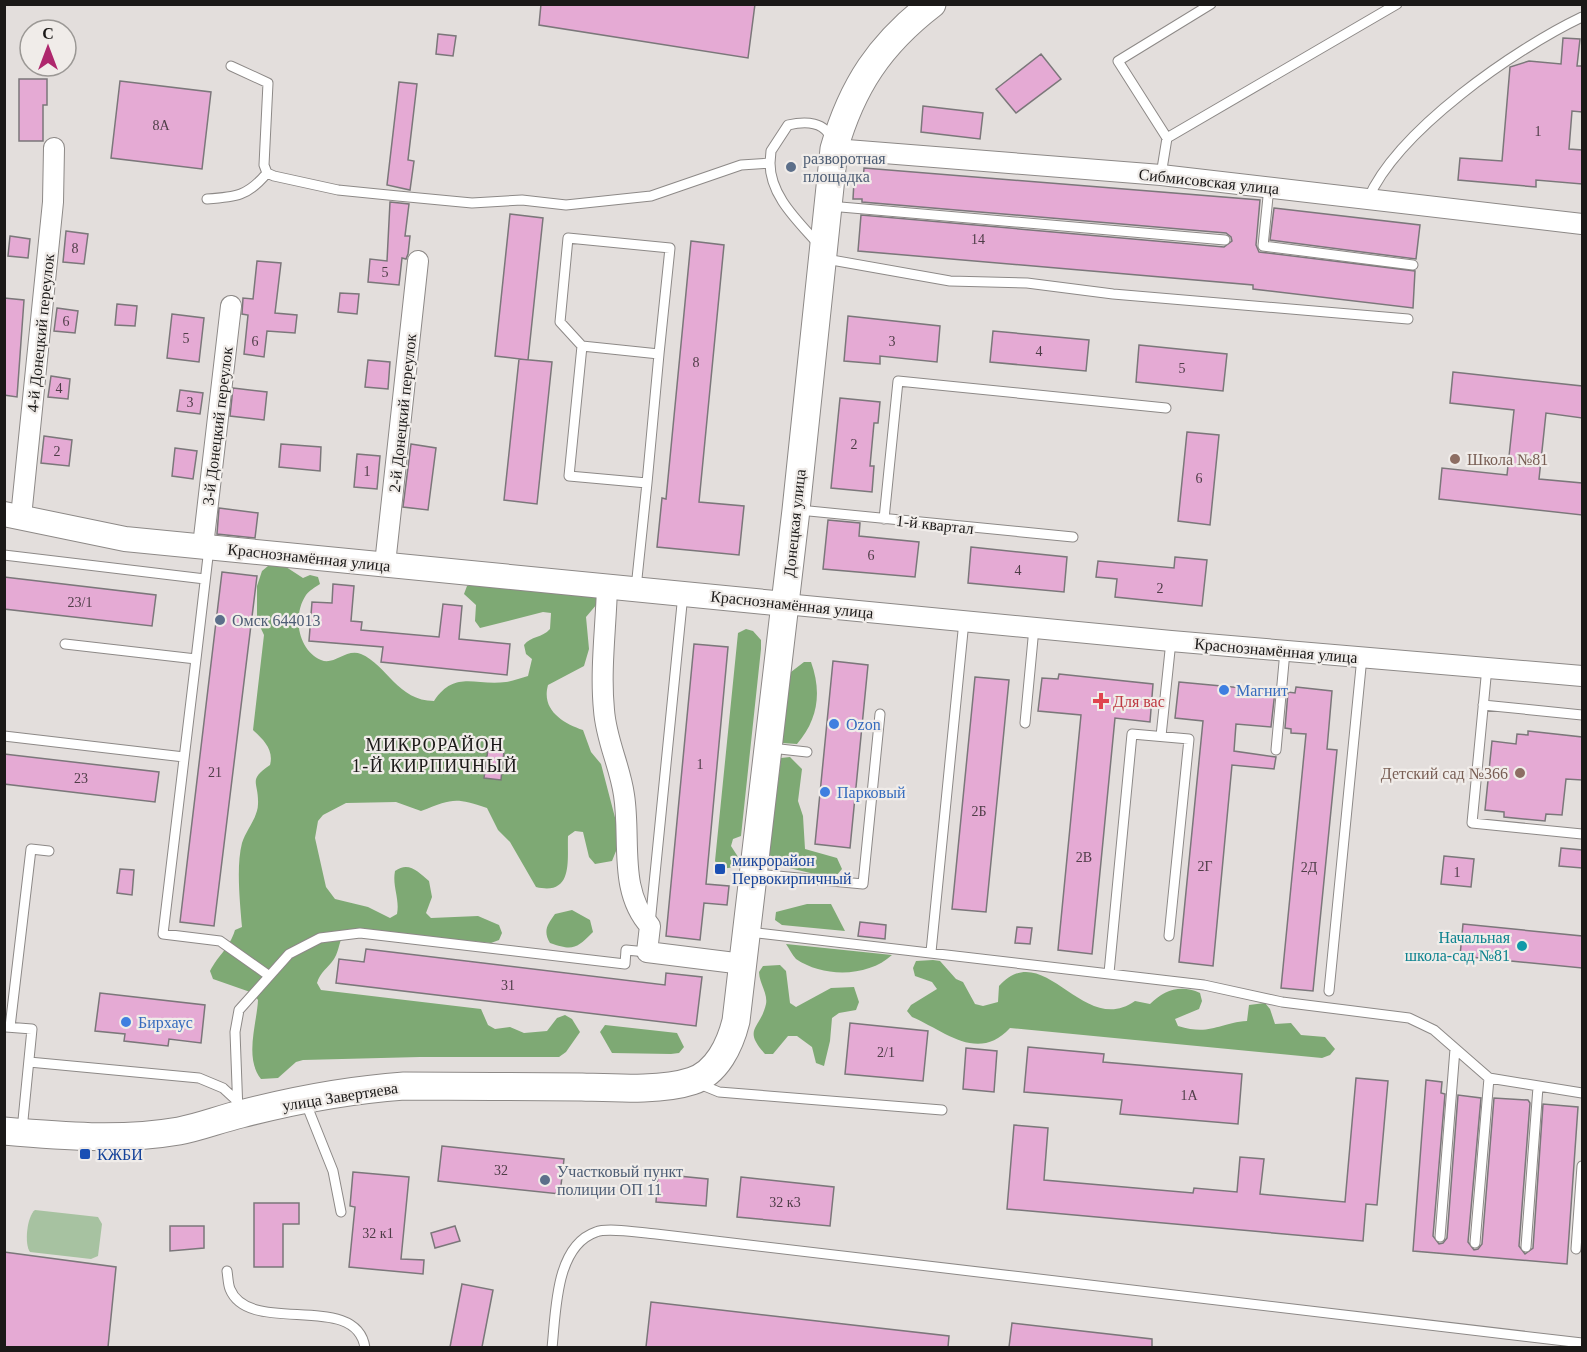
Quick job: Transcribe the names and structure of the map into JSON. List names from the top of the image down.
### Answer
{
  "streets": {
    "main road": ["Донецкая улица", "улица Завертяева"],
    "street": [
      "Сибмисовская улица",
      "4-й Донецкий переулок",
      "2-й Донецкий переулок",
      "3-й Донецкий переулок",
      "Краснознамённая улица"
    ],
    "lane": ["1-й квартал"]
  },
  "crossings": [
    ["Сибмисовская улица", "Донецкая улица"],
    ["4-й Донецкий переулок", "Краснознамённая улица"],
    ["2-й Донецкий переулок", "Краснознамённая улица"],
    ["3-й Донецкий переулок", "Краснознамённая улица"],
    ["Донецкая улица", "1-й квартал"],
    ["Донецкая улица", "Краснознамённая улица"],
    ["Донецкая улица", "улица Завертяева"]
  ],
  "districts": ["МИКРОРАЙОН 1-Й КИРПИЧНЫЙ"],
  "places": {
    "other": [
      "разворотная площадка",
      "Школа №81",
      "Омск 644013",
      "Магнит",
      "Ozon",
      "Детский сад №366",
      "Парковый",
      "Начальная школа-сад №81",
      "Бирхаус",
      "Участковый пункт полиции ОП 11"
    ],
    "health": ["Для вас"],
    "transit": ["микрорайон Первокирпичный", "КЖБИ"]
  },
  "house_numbers": [
    "8А",
    "1",
    "14",
    "8",
    "5",
    "6",
    "5",
    "6",
    "3",
    "4",
    "8",
    "5",
    "4",
    "3",
    "2",
    "2",
    "1",
    "6",
    "6",
    "4",
    "2",
    "23/1",
    "1",
    "21",
    "23",
    "2Б",
    "2В",
    "2Г",
    "2Д",
    "1",
    "31",
    "2/1",
    "1А",
    "32",
    "32 к3",
    "32 к1"
  ],
  "north": "top"
}
